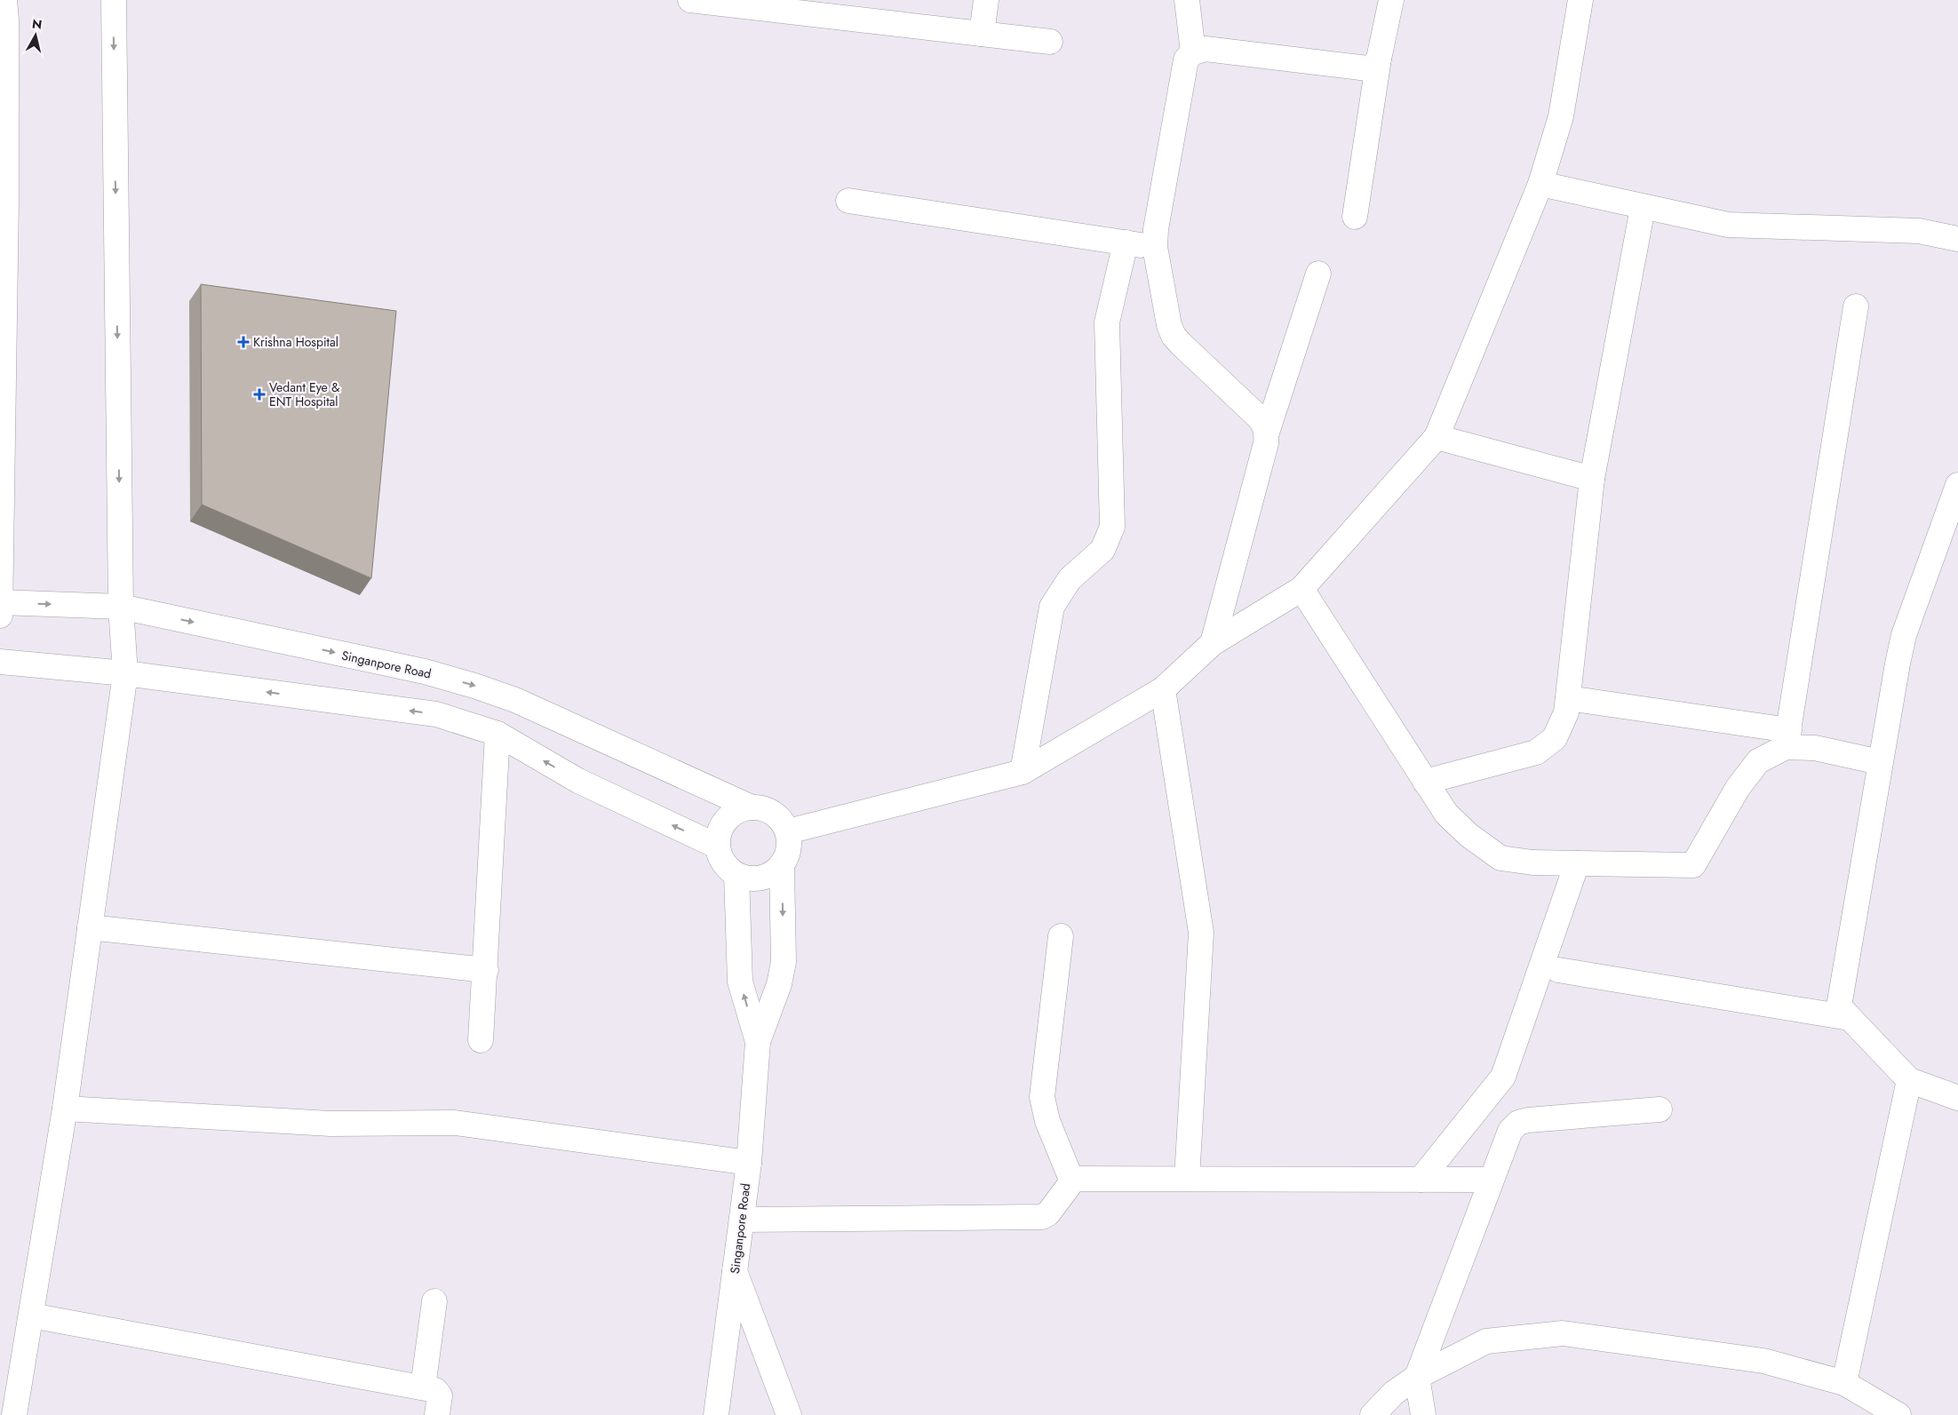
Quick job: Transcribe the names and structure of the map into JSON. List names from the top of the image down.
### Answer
{
  "streets": {
    "street": ["Singanpore Road"]
  },
  "places": {
    "health": ["Krishna Hospital", "Vedant Eye & ENT Hospital"]
  },
  "north": "top"
}
